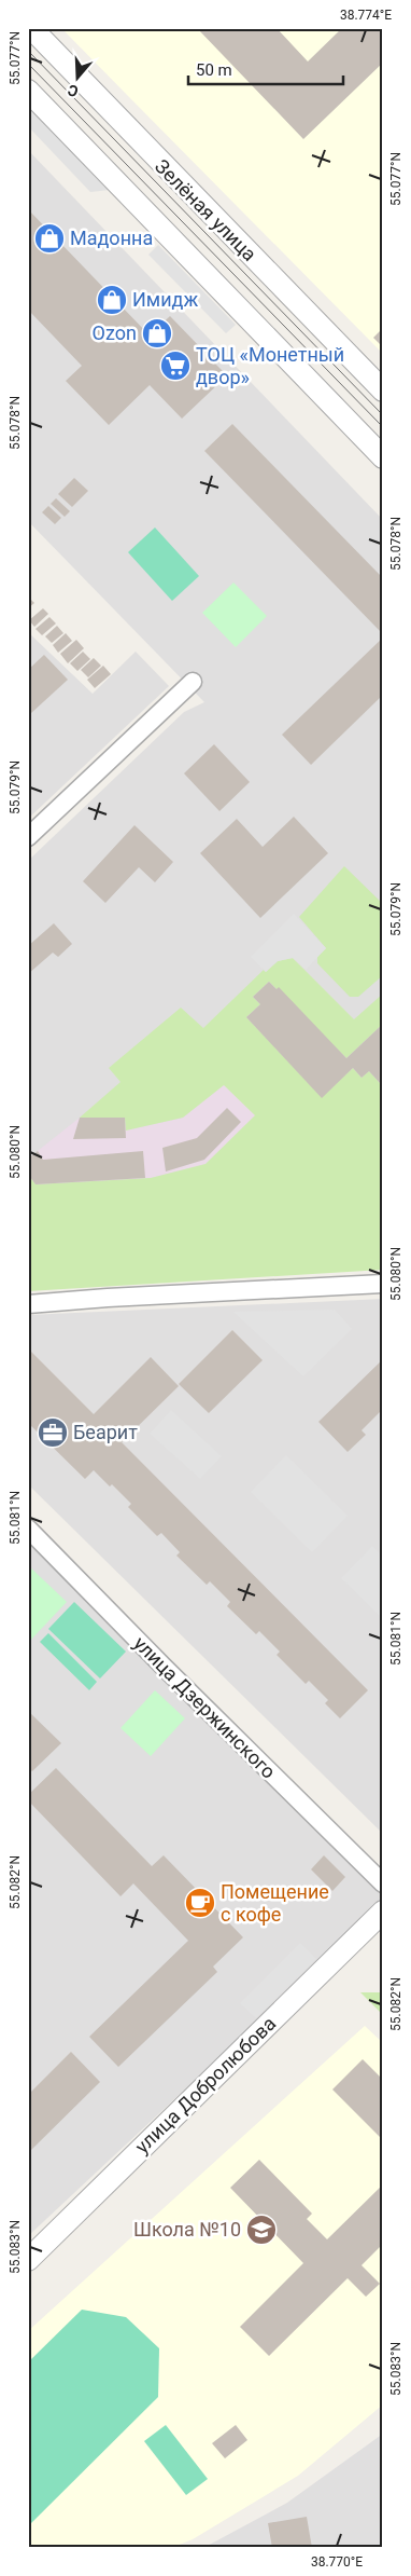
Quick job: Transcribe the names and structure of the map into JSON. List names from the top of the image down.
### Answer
{
  "streets": {
    "street": ["Зелёная улица", "улица Дзержинского", "улица Добролюбова"]
  },
  "places": {
    "shop": ["Мадонна", "Имидж", "Ozon"],
    "supermarket": ["ТОЦ «Монетный двор»"],
    "office": ["Беарит"],
    "cafe": ["Помещение с кофе"],
    "school or university": ["Школа №10"]
  },
  "scale_bar": "50 m",
  "north": "bottom",
  "coordinates": [
    "38.774°E",
    "55.077°N",
    "55.078°N",
    "55.079°N",
    "55.080°N",
    "55.081°N",
    "55.082°N",
    "55.083°N",
    "38.770°E"
  ]
}
